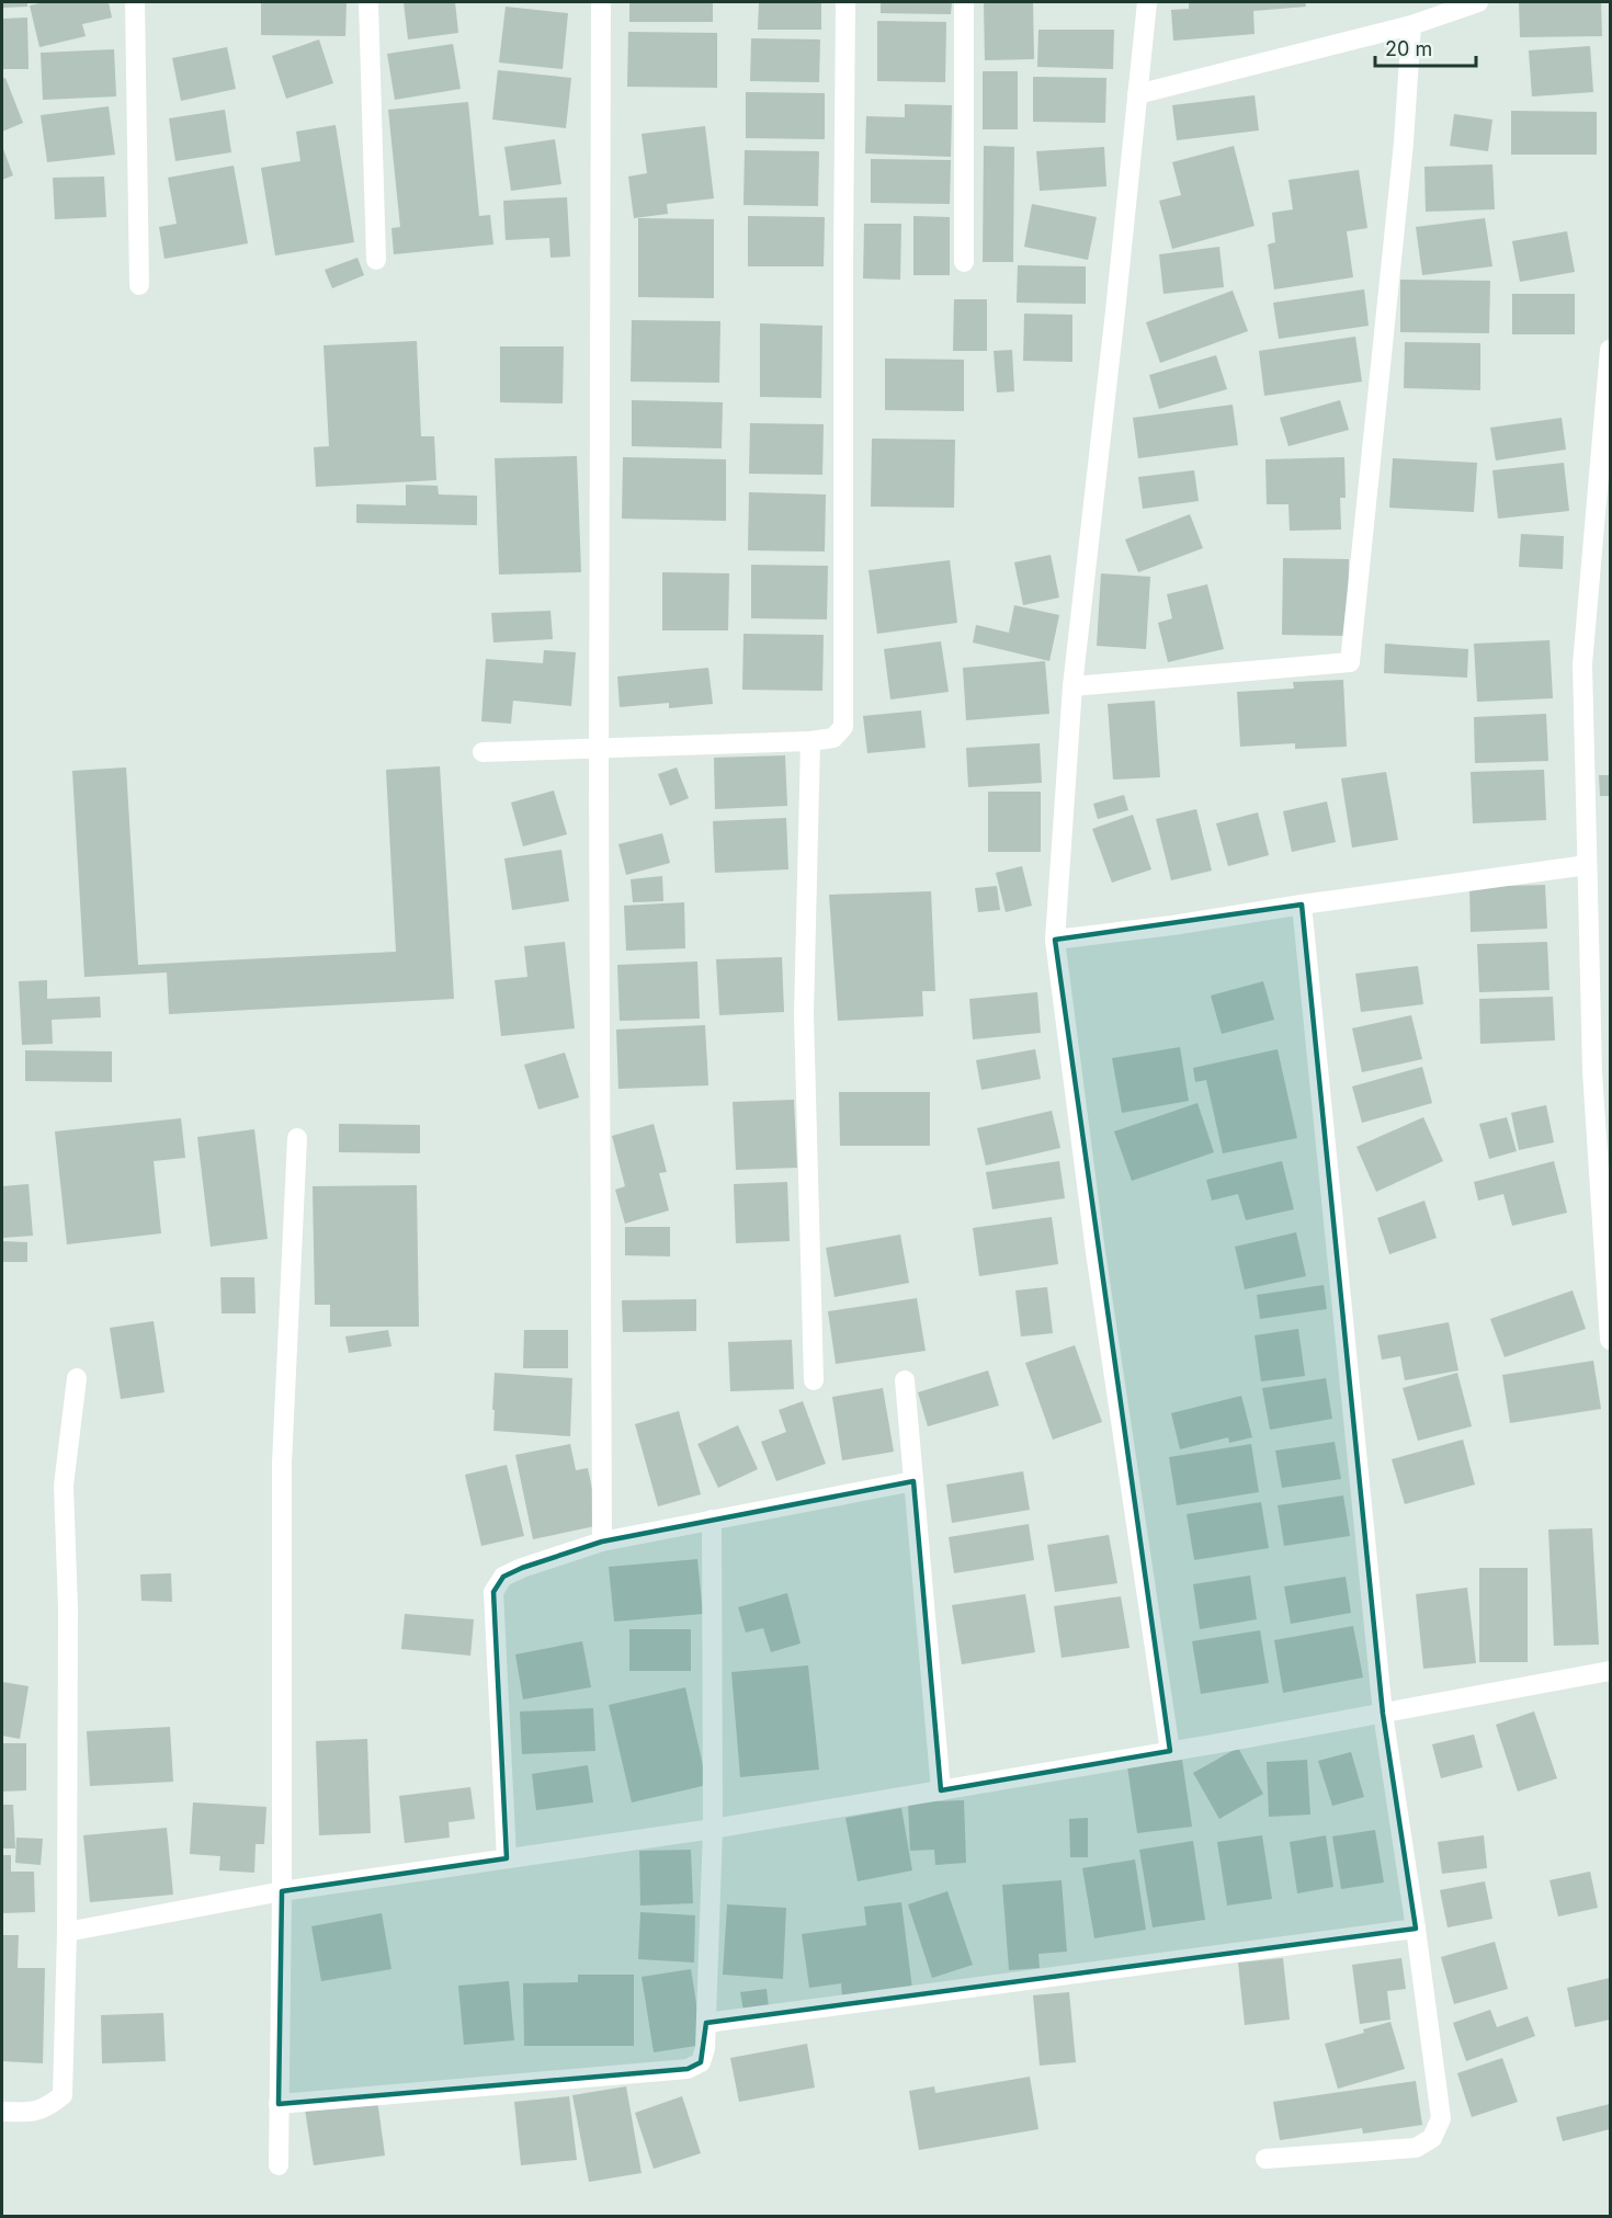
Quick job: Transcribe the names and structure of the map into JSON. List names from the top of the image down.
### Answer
{
  "scale_bar": "20 m"
}
